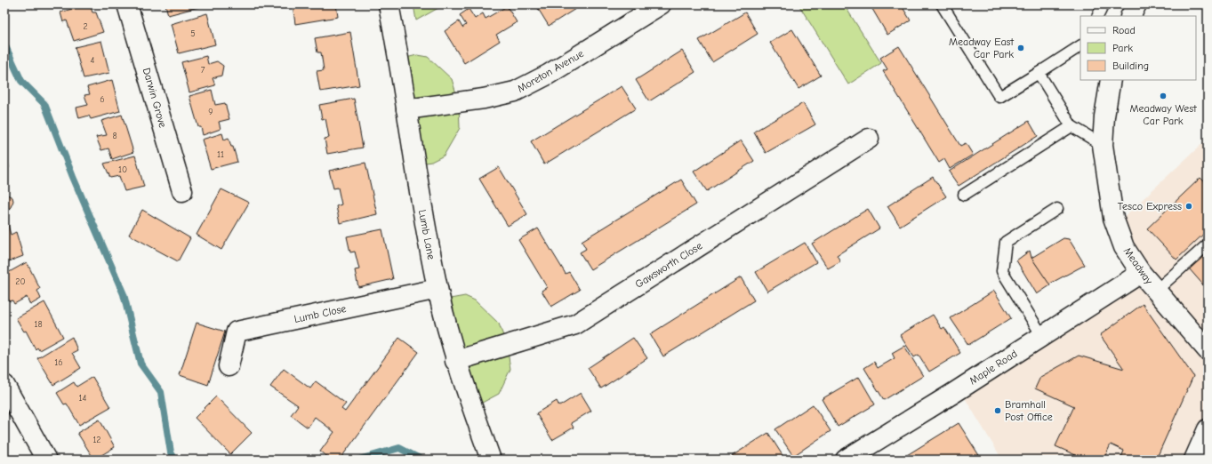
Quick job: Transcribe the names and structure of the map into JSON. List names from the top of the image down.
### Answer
{
  "streets": {
    "street": [
      "Moreton Avenue",
      "Darwin Grove",
      "Lumb Lane",
      "Gawsworth Close",
      "Meadway",
      "Lumb Close",
      "Maple Road"
    ]
  },
  "crossings": [
    ["Moreton Avenue", "Lumb Lane"],
    ["Lumb Lane", "Gawsworth Close"],
    ["Lumb Lane", "Lumb Close"],
    ["Meadway", "Maple Road"]
  ],
  "places": [
    "Meadway East Car Park",
    "Meadway West Car Park",
    "Tesco Express",
    "Bramhall Post Office"
  ],
  "house_numbers": [
    "2",
    "5",
    "4",
    "7",
    "6",
    "9",
    "8",
    "11",
    "10",
    "20",
    "18",
    "16",
    "14",
    "12"
  ],
  "legend": ["Road", "Park", "Building"]
}
